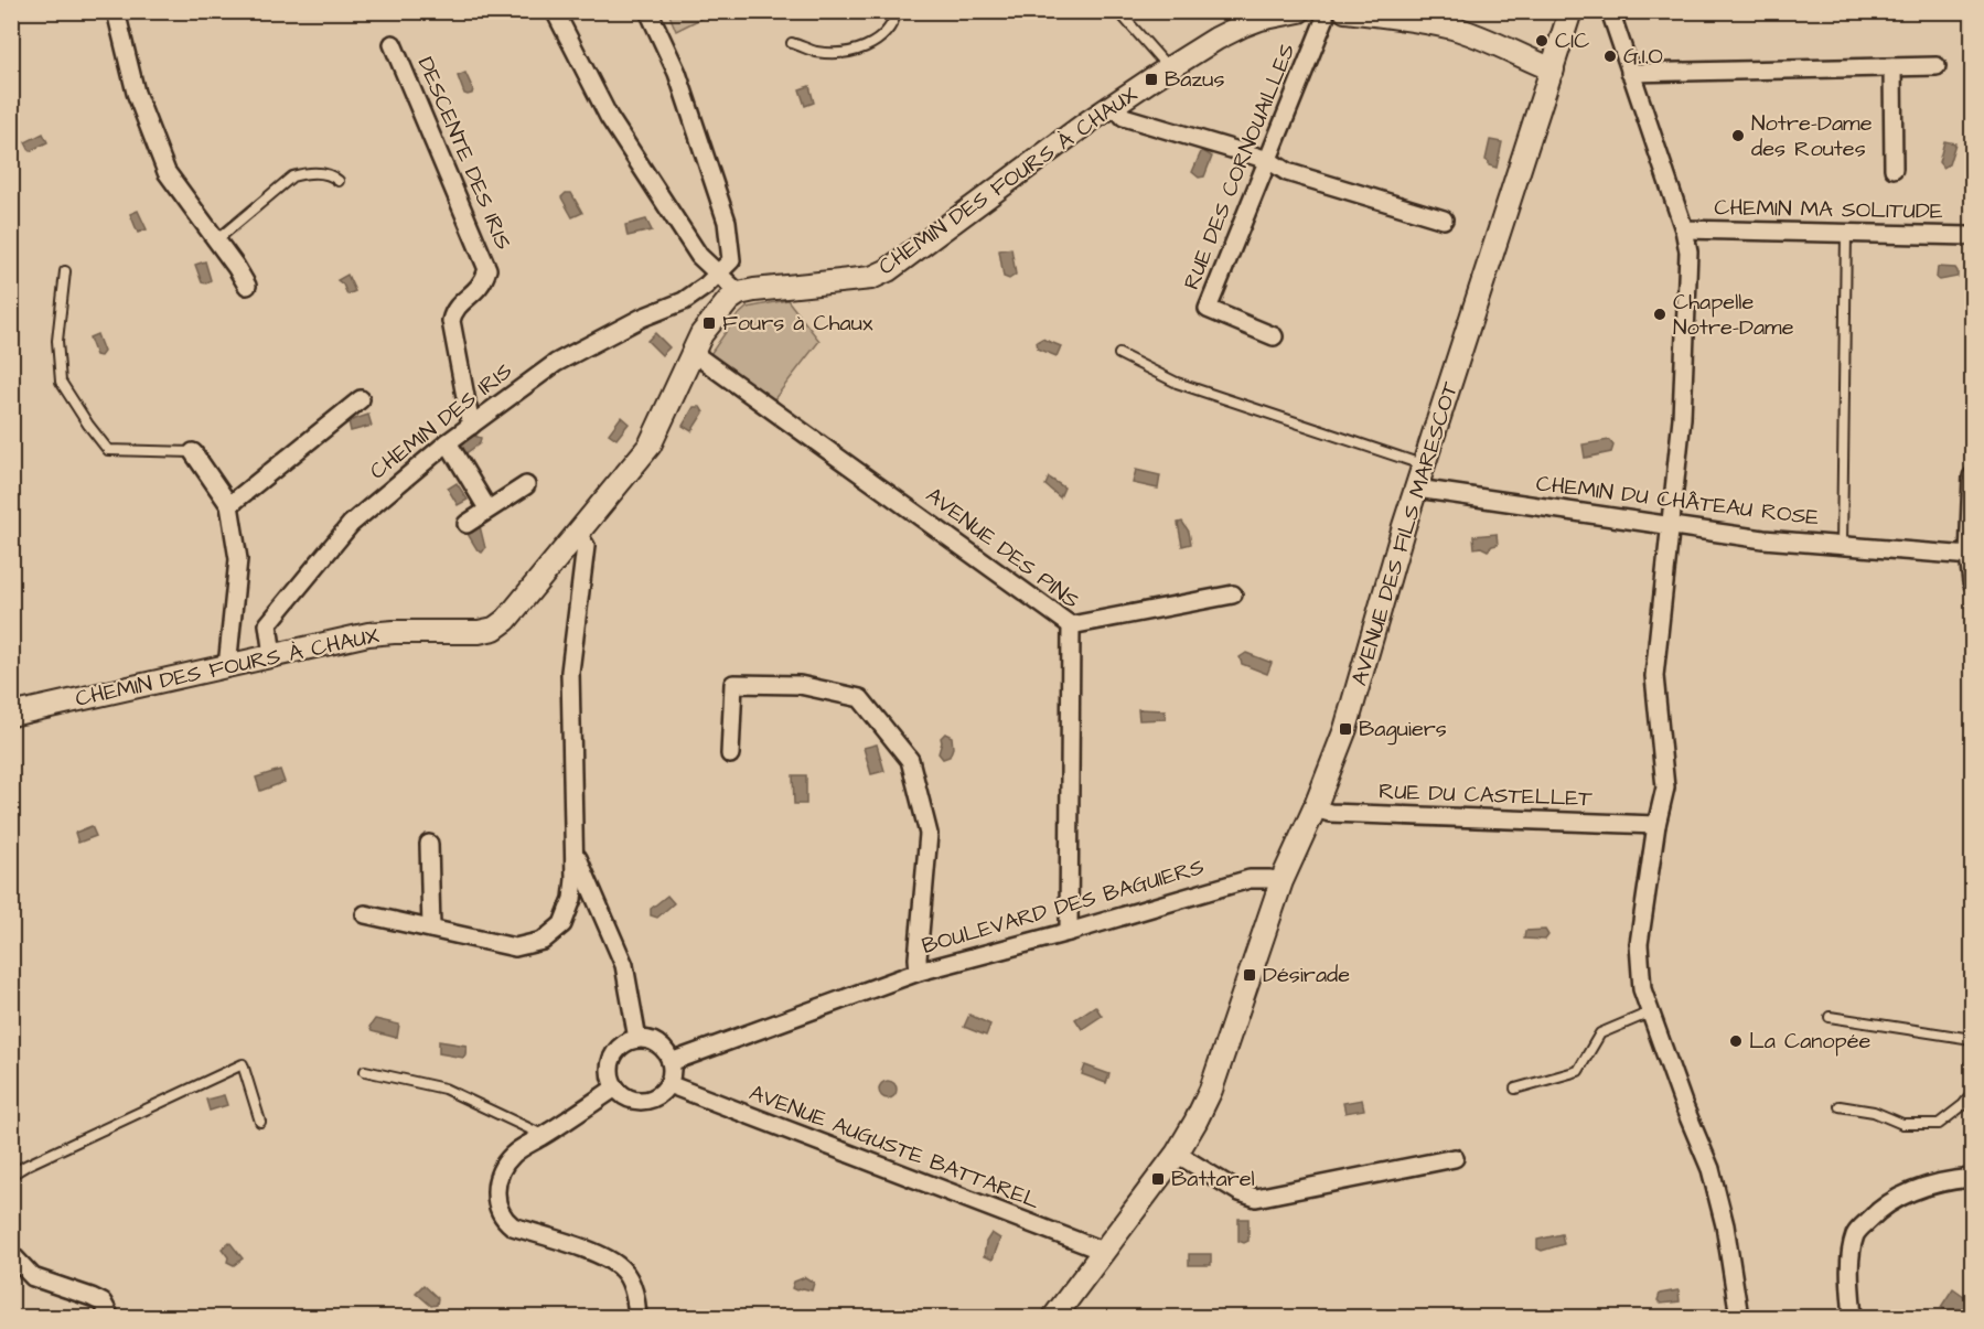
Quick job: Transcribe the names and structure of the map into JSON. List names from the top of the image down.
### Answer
{
  "streets": {
    "street": [
      "DESCENTE DES IRIS",
      "RUE DES CORNOUAILLES",
      "CHEMIN DES FOURS À CHAUX",
      "CHEMIN MA SOLITUDE",
      "CHEMIN DES IRIS",
      "CHEMIN DU CHÂTEAU ROSE",
      "AVENUE DES FILS MARESCOT",
      "AVENUE DES PINS",
      "RUE DU CASTELLET",
      "BOULEVARD DES BAGUIERS",
      "AVENUE AUGUSTE BATTAREL"
    ]
  },
  "crossings": [
    ["DESCENTE DES IRIS", "CHEMIN DES IRIS"],
    ["CHEMIN DES FOURS À CHAUX", "CHEMIN DES IRIS"],
    ["CHEMIN DES FOURS À CHAUX", "AVENUE DES PINS"],
    ["CHEMIN DU CHÂTEAU ROSE", "AVENUE DES FILS MARESCOT"],
    ["AVENUE DES FILS MARESCOT", "RUE DU CASTELLET"],
    ["AVENUE DES FILS MARESCOT", "BOULEVARD DES BAGUIERS"],
    ["AVENUE DES FILS MARESCOT", "AVENUE AUGUSTE BATTAREL"],
    ["AVENUE DES PINS", "BOULEVARD DES BAGUIERS"],
    ["BOULEVARD DES BAGUIERS", "AVENUE AUGUSTE BATTAREL"]
  ],
  "places": {
    "other": [
      "CIC",
      "G.I.O",
      "Notre-Dame des Routes",
      "Chapelle Notre-Dame",
      "La Canopée"
    ],
    "transit": [
      "Bazus",
      "Fours à Chaux",
      "Baguiers",
      "Désirade",
      "Battarel"
    ]
  }
}
